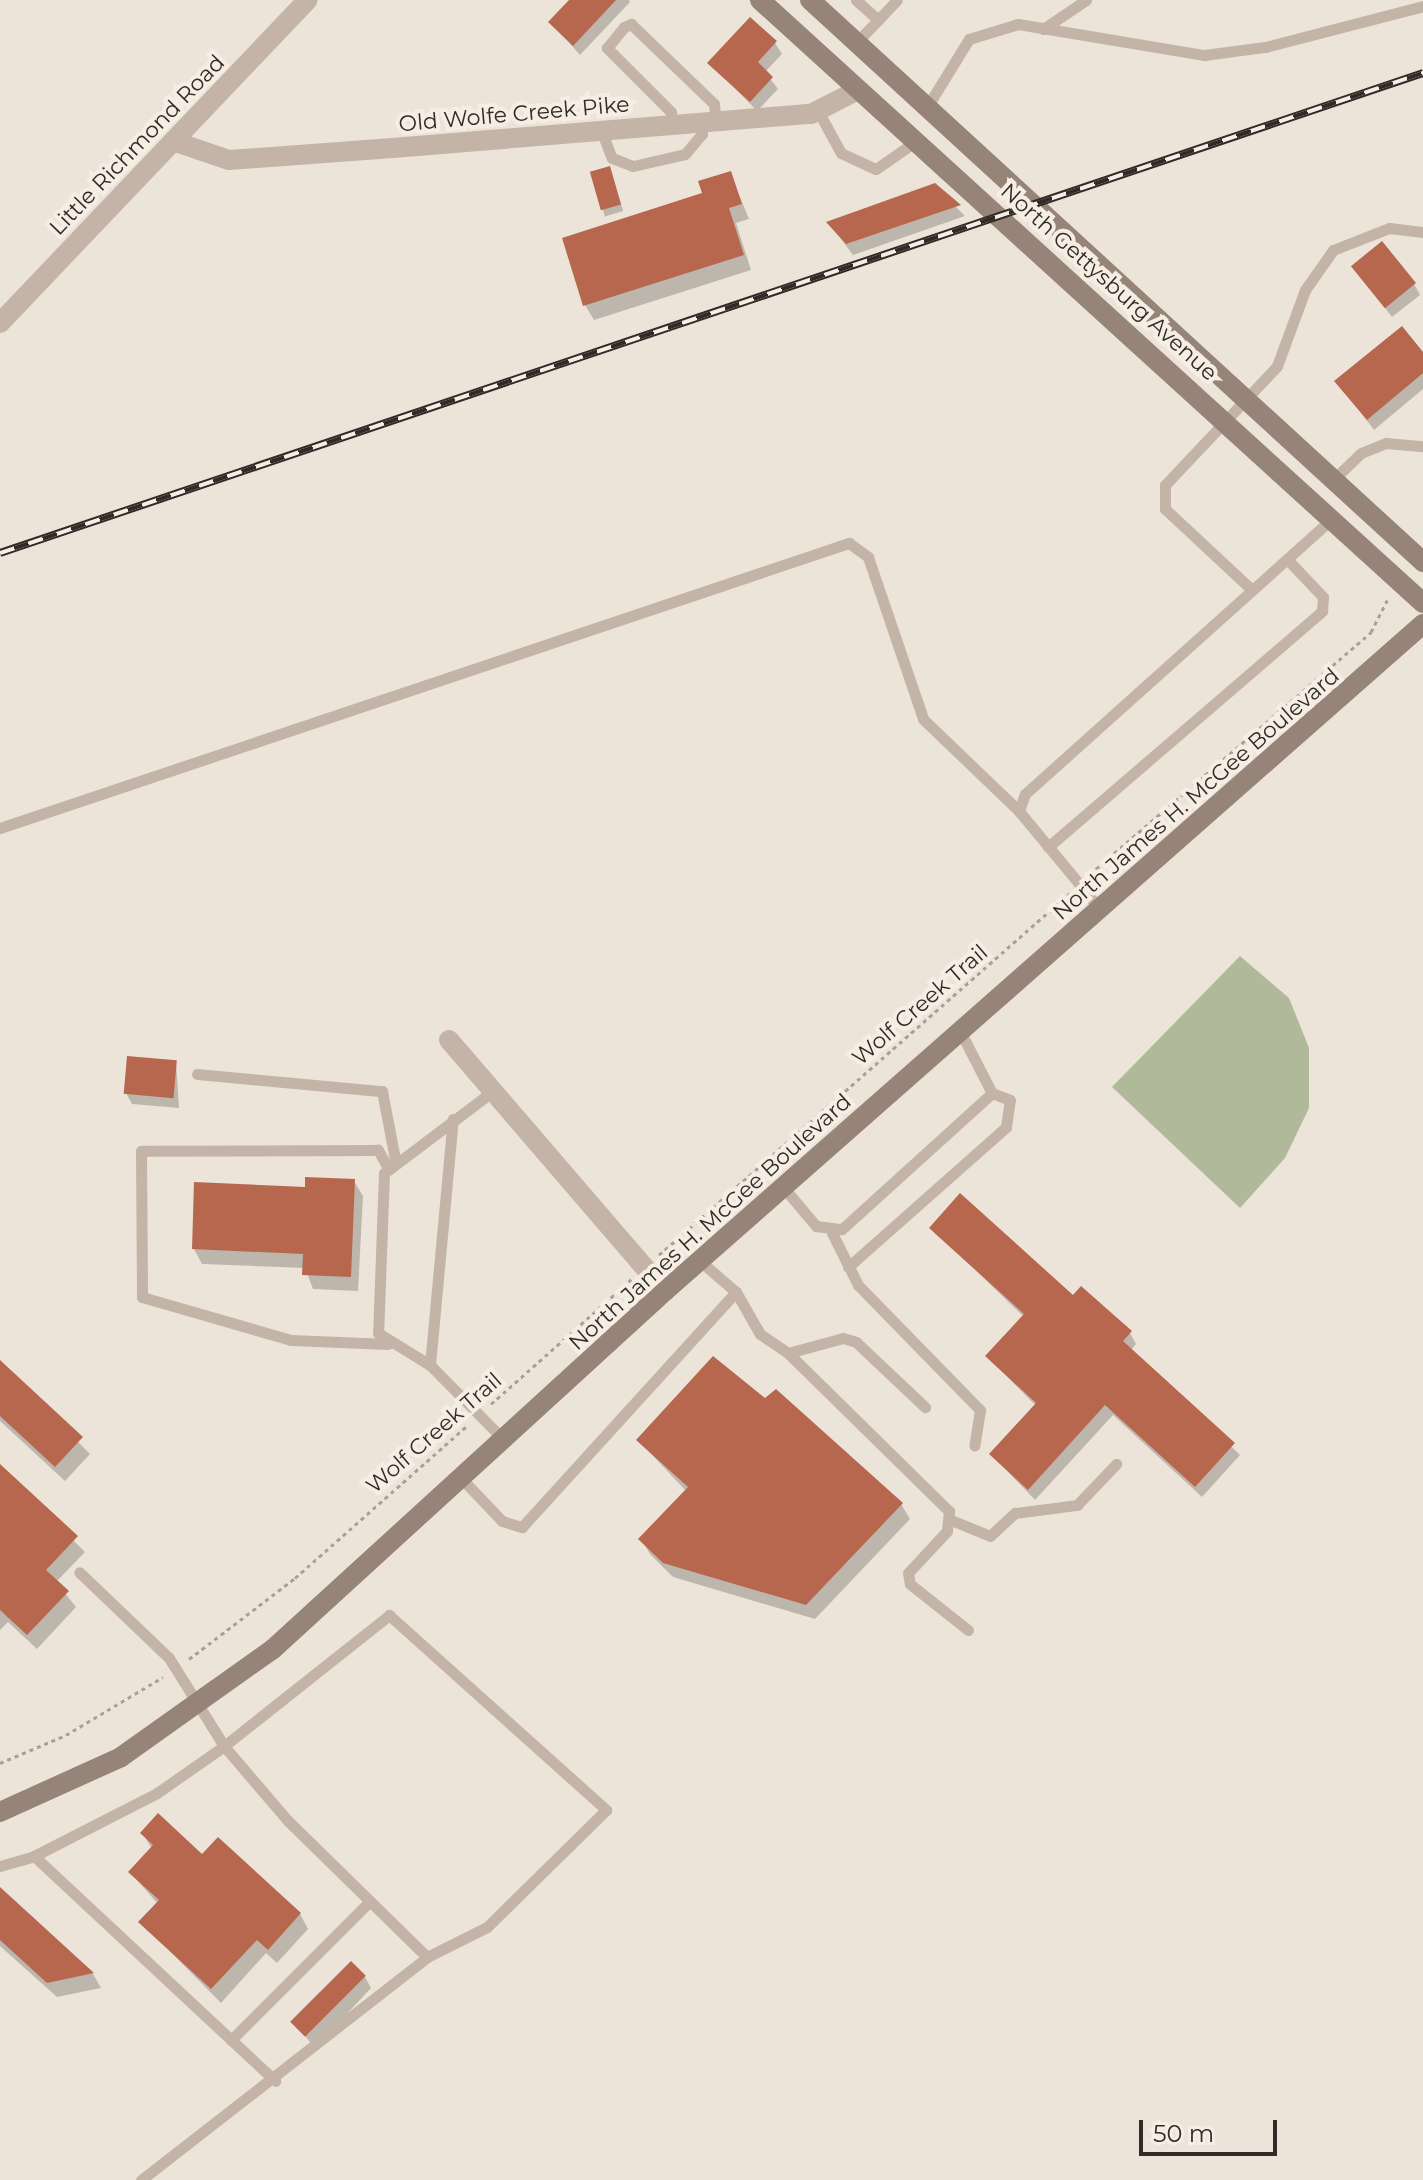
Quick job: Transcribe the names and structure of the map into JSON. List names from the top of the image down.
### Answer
{
  "streets": {
    "main road": ["North Gettysburg Avenue", "North James H. McGee Boulevard"],
    "street": ["Old Wolfe Creek Pike", "Little Richmond Road"],
    "path": ["Wolf Creek Trail"]
  },
  "crossings": [
    ["Old Wolfe Creek Pike", "Little Richmond Road"],
    ["Old Wolfe Creek Pike", "North Gettysburg Avenue"]
  ],
  "scale_bar": "50 m"
}
